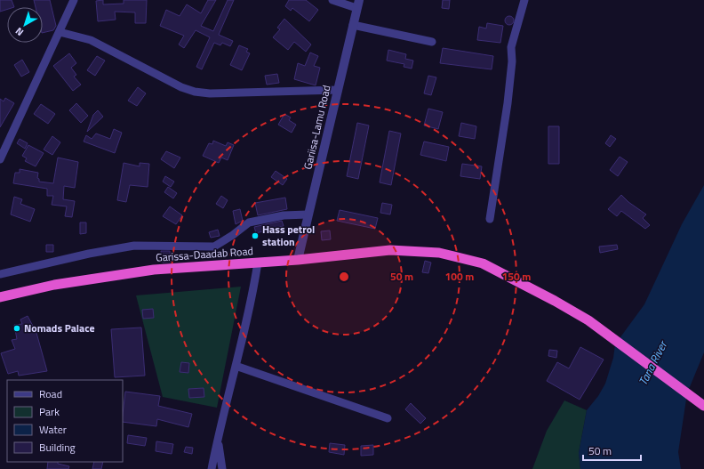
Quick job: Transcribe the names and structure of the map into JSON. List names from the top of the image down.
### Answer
{
  "streets": {
    "highway": ["Garissa-Daadab Road"],
    "street": ["Gariisa-Lamu Road"]
  },
  "crossings": [
    ["Gariisa-Lamu Road", "Garissa-Daadab Road"]
  ],
  "water": ["Tana River"],
  "places": ["Hass petrol station", "Nomads Palace"],
  "legend": [
    "Road",
    "Park",
    "Water",
    "Building"
  ],
  "scale_bar": "50 m",
  "north": "bottom left",
  "rings": ["50 m", "100 m", "150 m"]
}
